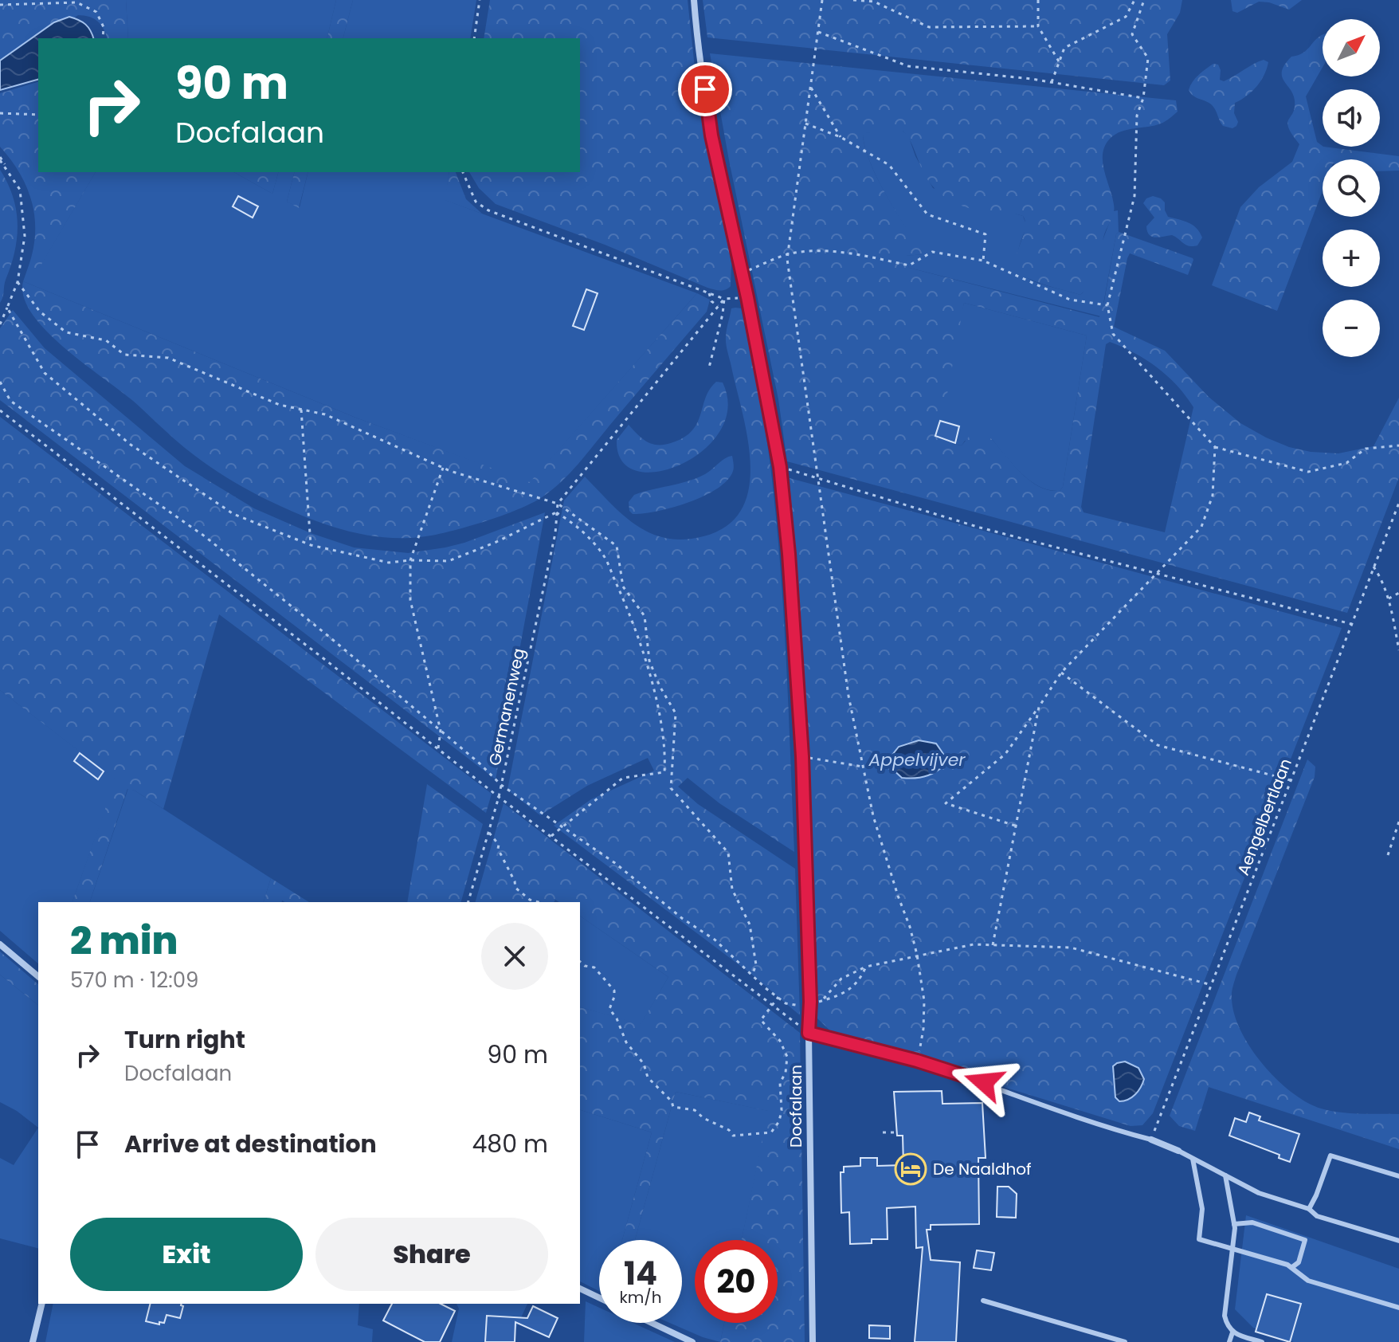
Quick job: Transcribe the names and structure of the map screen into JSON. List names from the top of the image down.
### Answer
{
  "streets": {
    "street": ["Docfalaan"],
    "path": ["Germanenweg", "Aengelbertlaan"]
  },
  "water": ["Appelvijver"],
  "places": {
    "hotel": ["De Naaldhof"]
  },
  "north": "top right",
  "page": {
    "map_buttons": ["+", "−"],
    "turn": ["90 m", "Docfalaan"],
    "heading": ["2 min", "570 m · 12:09"],
    "list": [
      {
        "name": "Turn right",
        "note": "Docfalaan",
        "value": "90 m"
      },
      {
        "name": "Arrive at destination",
        "value": "480 m"
      }
    ],
    "buttons": ["Exit", "Share"],
    "speed": "14 km/h",
    "limit": "20"
  }
}
